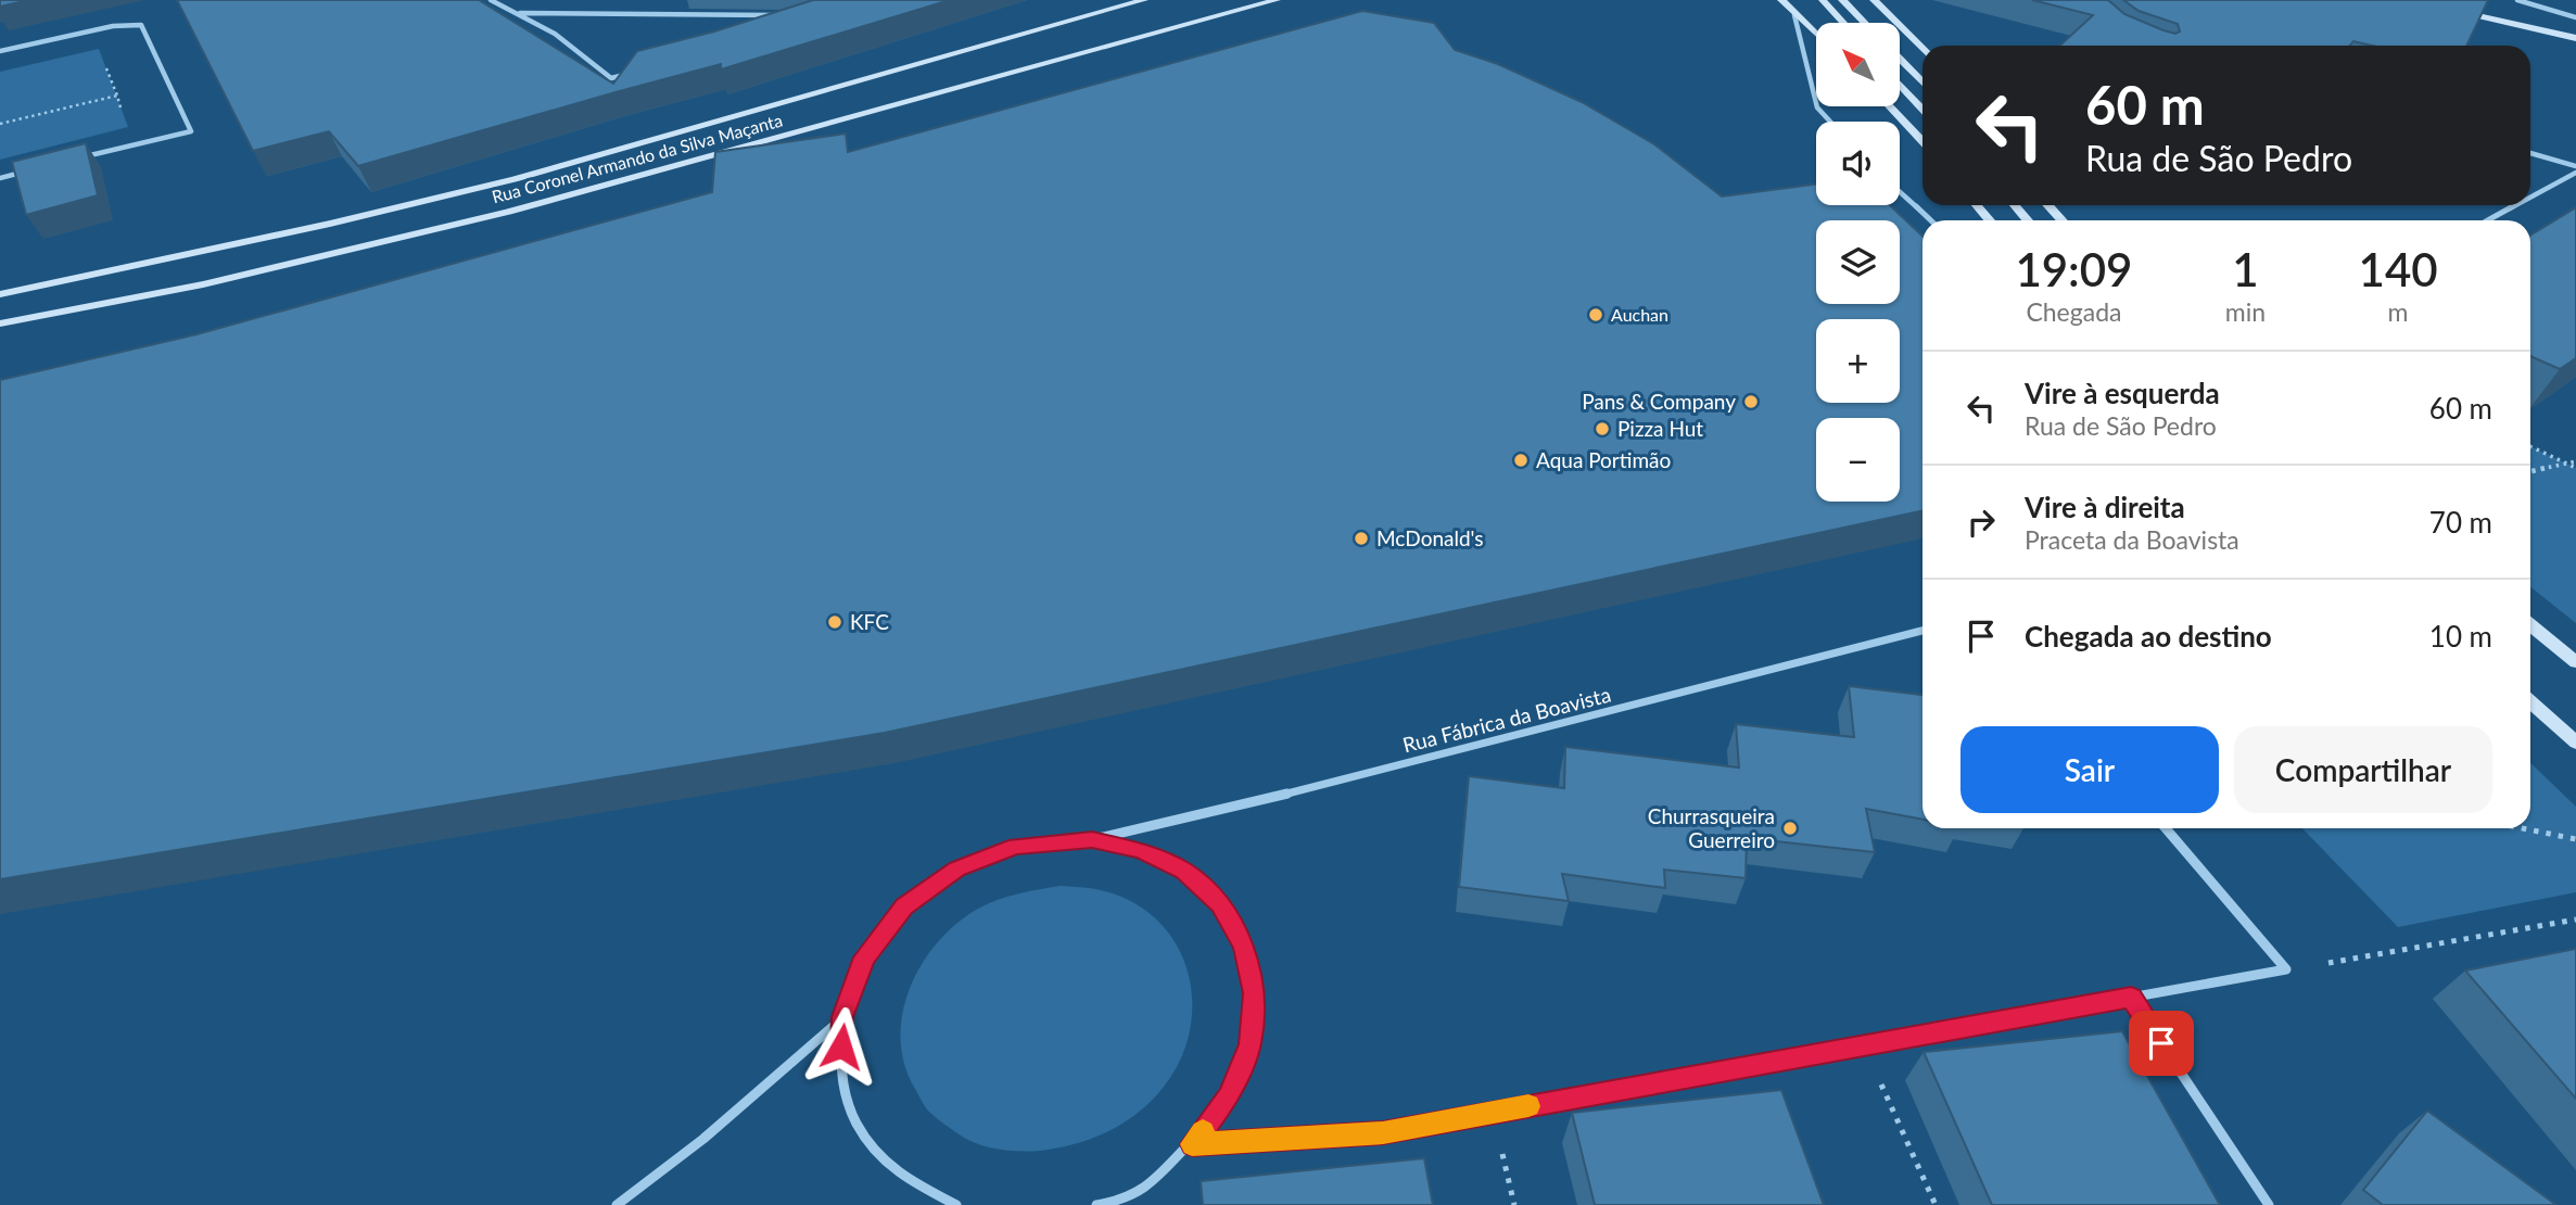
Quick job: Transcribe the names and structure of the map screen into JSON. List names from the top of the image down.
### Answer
{
  "streets": {
    "main road": ["Rua Coronel Armando da Silva Maçanta"],
    "street": ["Rua Fábrica da Boavista"]
  },
  "places": [
    "Auchan",
    "Pans & Company",
    "Pizza Hut",
    "Aqua Portimão",
    "McDonald's",
    "KFC",
    "Churrasqueira Guerreiro"
  ],
  "north": "top left",
  "page": {
    "map_buttons": ["+", "−"],
    "turn": ["60 m", "Rua de São Pedro"],
    "eta": [
      "19:09",
      "Chegada",
      "1",
      "min",
      "140",
      "m"
    ],
    "list": [
      {
        "name": "Vire à esquerda",
        "note": "Rua de São Pedro",
        "value": "60 m"
      },
      {
        "name": "Vire à direita",
        "note": "Praceta da Boavista",
        "value": "70 m"
      },
      {
        "name": "Chegada ao destino",
        "value": "10 m"
      }
    ],
    "buttons": ["Sair", "Compartilhar"]
  }
}
